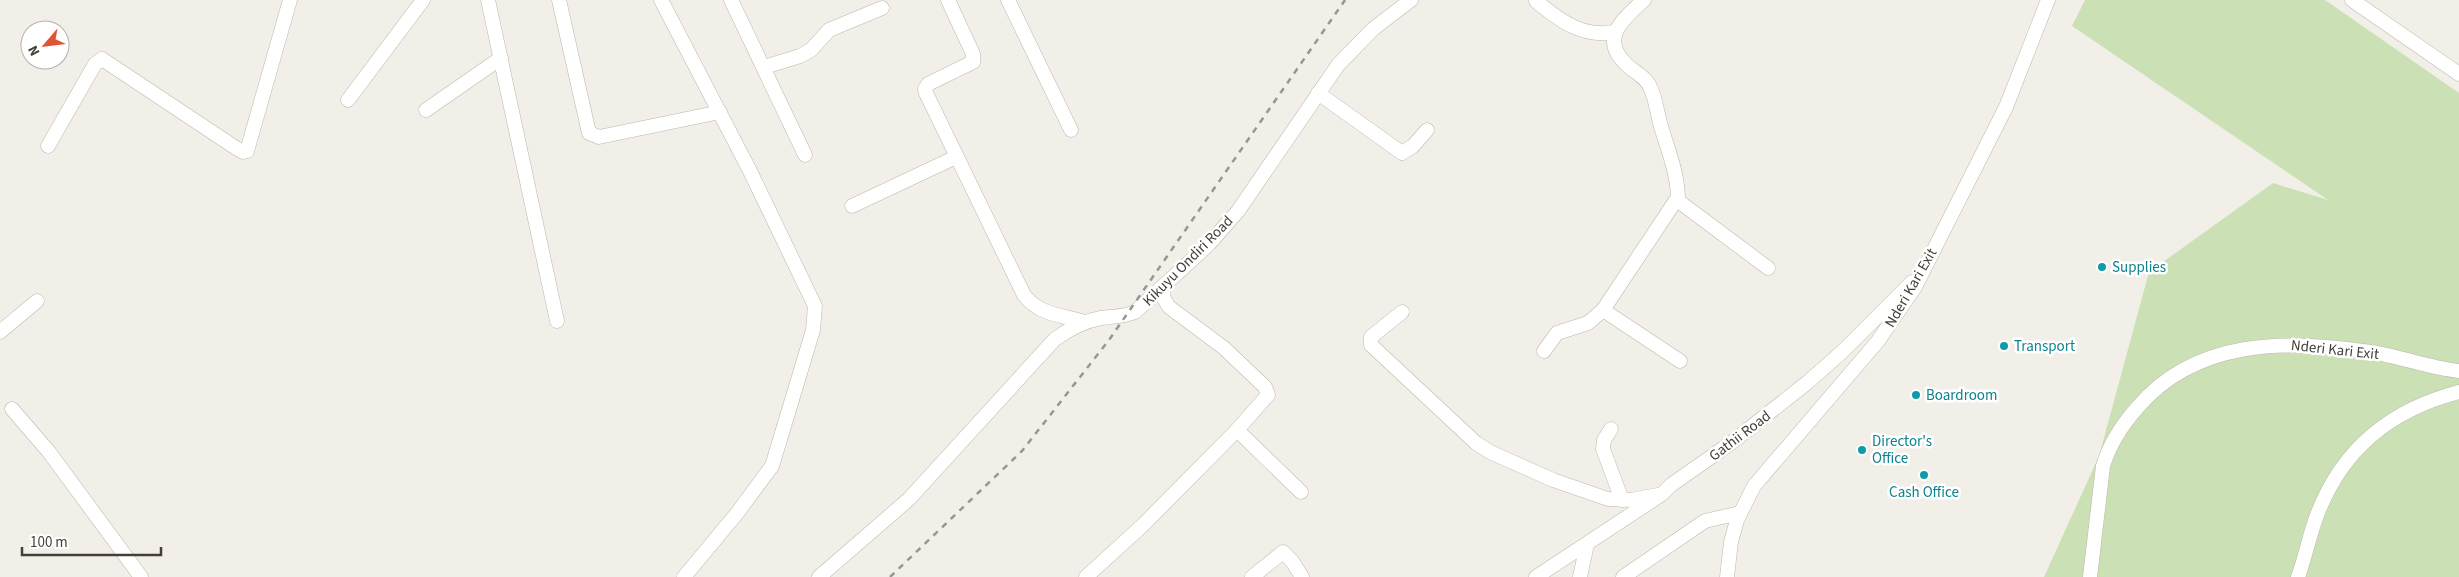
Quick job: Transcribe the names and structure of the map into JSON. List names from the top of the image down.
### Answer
{
  "streets": {
    "street": ["Kikuyu Ondiri Road", "Nderi Kari Exit", "Gathii Road"]
  },
  "crossings": [
    ["Nderi Kari Exit", "Gathii Road"]
  ],
  "places": [
    "Supplies",
    "Transport",
    "Boardroom",
    "Director's Office",
    "Cash Office"
  ],
  "scale_bar": "100 m",
  "north": "bottom left"
}
